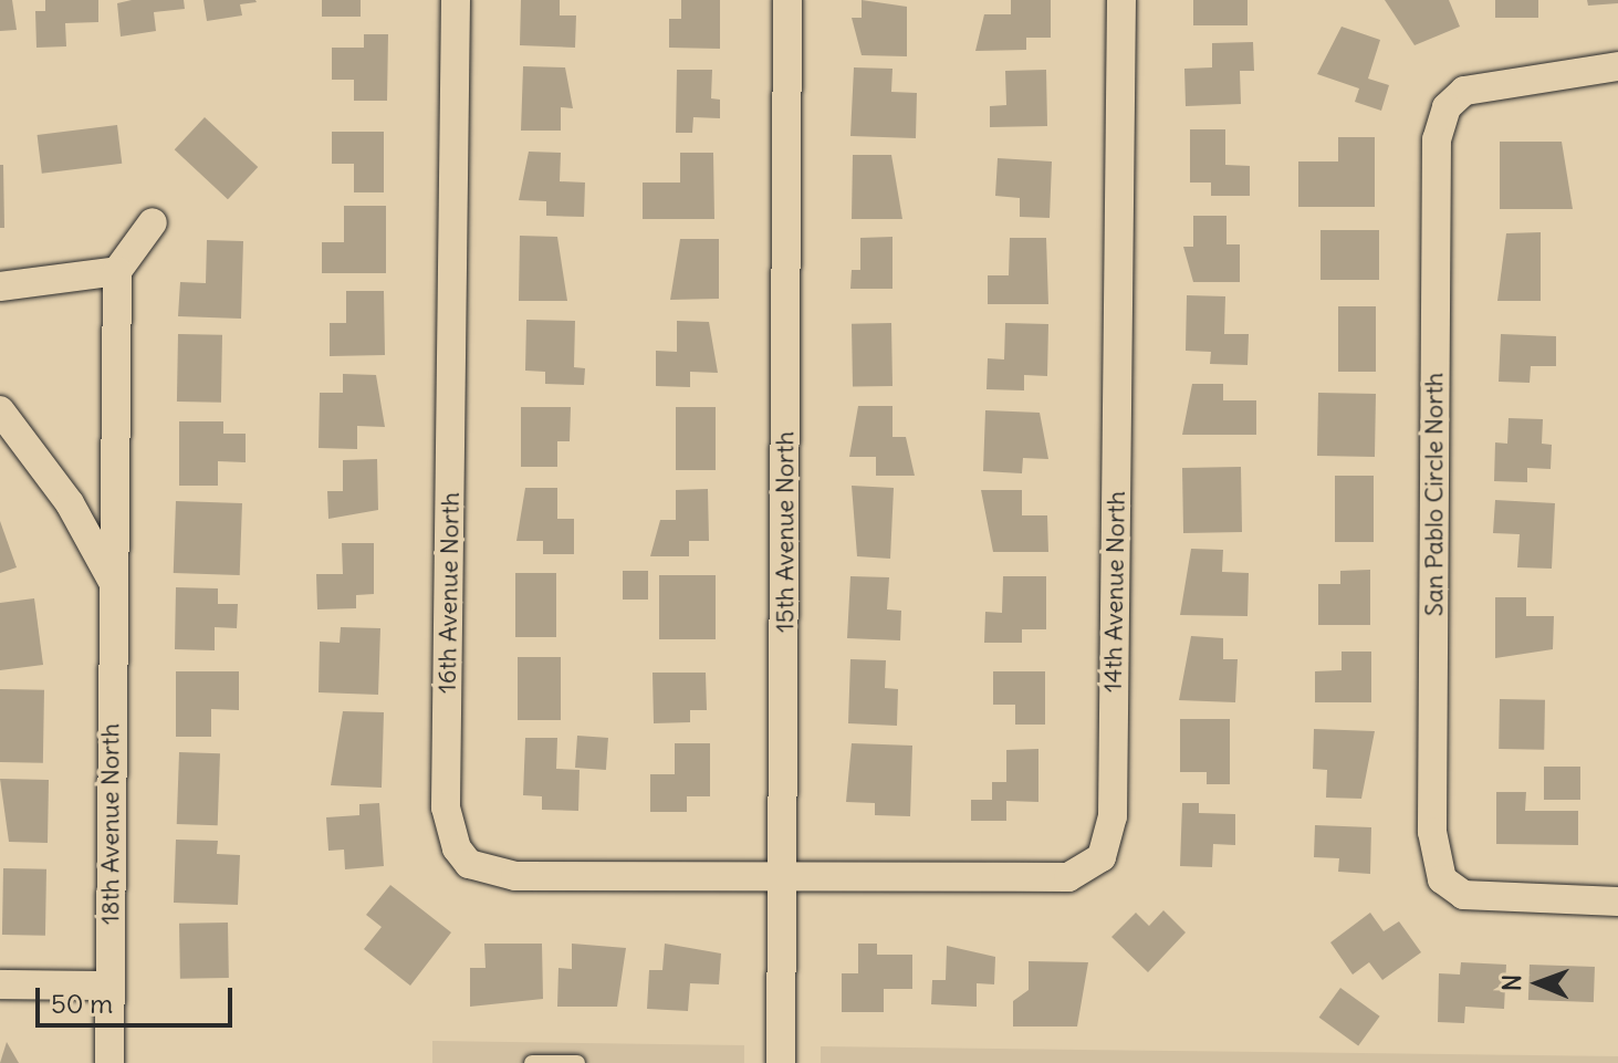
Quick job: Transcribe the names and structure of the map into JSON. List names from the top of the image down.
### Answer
{
  "streets": {
    "street": [
      "San Pablo Circle North",
      "15th Avenue North",
      "14th Avenue North",
      "16th Avenue North",
      "18th Avenue North"
    ]
  },
  "crossings": [
    ["15th Avenue North", "14th Avenue North"],
    ["15th Avenue North", "16th Avenue North"],
    ["14th Avenue North", "16th Avenue North"]
  ],
  "scale_bar": "50 m",
  "north": "left"
}
